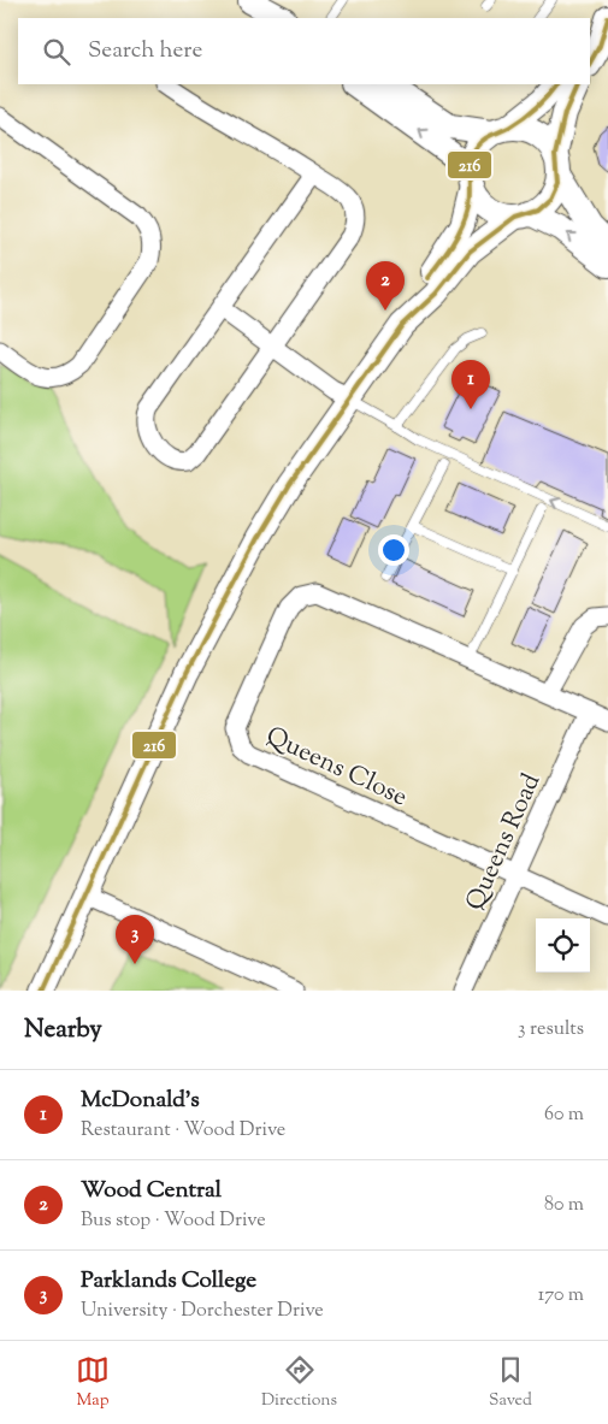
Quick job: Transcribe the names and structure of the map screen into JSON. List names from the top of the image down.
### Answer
{
  "streets": {
    "street": ["Queens Close", "Queens Road"]
  },
  "crossings": [
    ["Queens Close", "Queens Road"]
  ],
  "lines": ["transit line 216"],
  "page": {
    "search": "Search here",
    "pins": ["2", "1", "3"],
    "heading": ["Nearby", "3 results"],
    "list": [
      {
        "mark": "1",
        "name": "McDonald's",
        "note": "Restaurant · Wood Drive",
        "value": "60 m"
      },
      {
        "mark": "2",
        "name": "Wood Central",
        "note": "Bus stop · Wood Drive",
        "value": "80 m"
      },
      {
        "mark": "3",
        "name": "Parklands College",
        "note": "University · Dorchester Drive",
        "value": "170 m"
      }
    ],
    "nav": ["Map", "Directions", "Saved"]
  }
}
